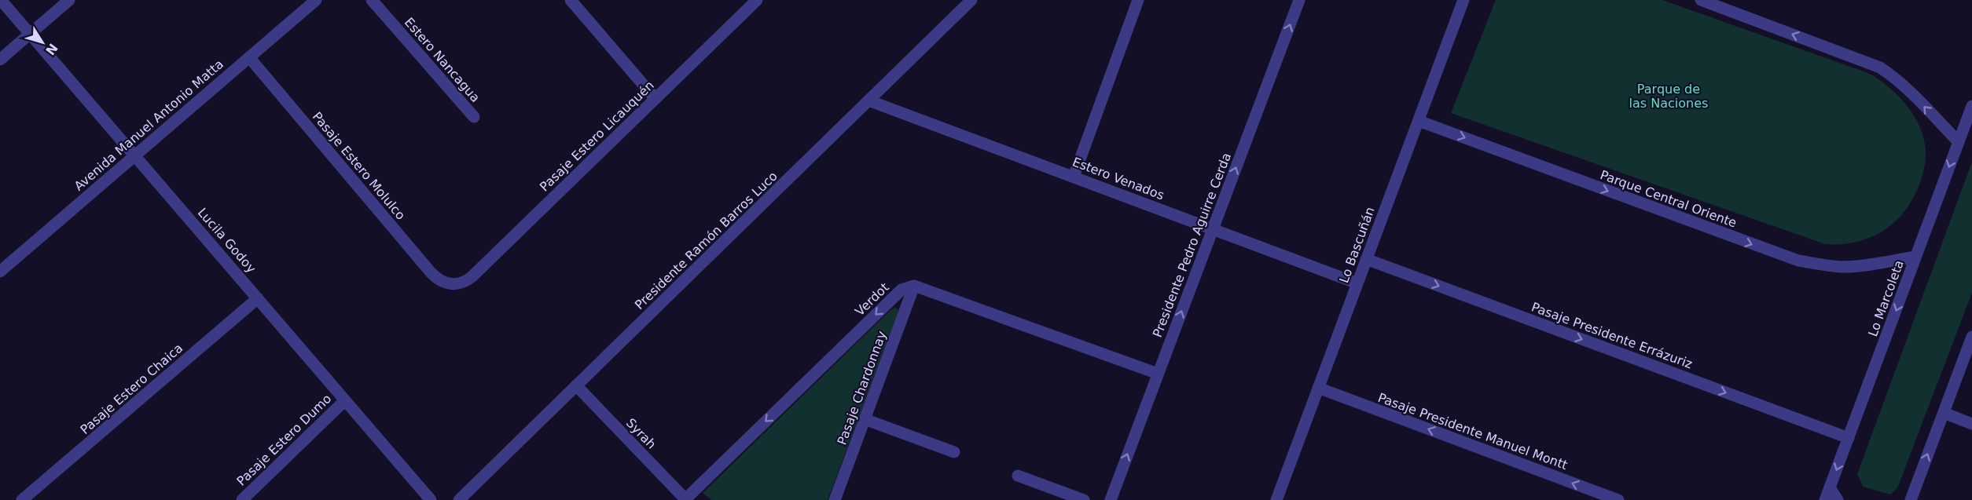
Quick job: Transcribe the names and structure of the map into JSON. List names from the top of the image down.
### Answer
{
  "streets": {
    "street": [
      "Estero Nancagua",
      "Avenida Manuel Antonio Matta",
      "Pasaje Estero Licauquén",
      "Pasaje Estero Molulco",
      "Estero Venados",
      "Parque Central Oriente",
      "Lucila Godoy",
      "Presidente Ramón Barros Luco",
      "Presidente Pedro Aguirre Cerda",
      "Lo Bascuñán",
      "Lo Marcoleta",
      "Verdot",
      "Pasaje Presidente Errázuriz",
      "Pasaje Chardonnay",
      "Pasaje Estero Chaica",
      "Pasaje Presidente Manuel Montt",
      "Syrah",
      "Pasaje Estero Dumo"
    ]
  },
  "crossings": [
    ["Avenida Manuel Antonio Matta", "Pasaje Estero Molulco"],
    ["Avenida Manuel Antonio Matta", "Lucila Godoy"],
    ["Pasaje Estero Licauquén", "Pasaje Estero Molulco"],
    ["Estero Venados", "Presidente Ramón Barros Luco"],
    ["Estero Venados", "Presidente Pedro Aguirre Cerda"],
    ["Estero Venados", "Lo Bascuñán"],
    ["Parque Central Oriente", "Lo Bascuñán"],
    ["Parque Central Oriente", "Lo Marcoleta"],
    ["Lucila Godoy", "Pasaje Estero Chaica"],
    ["Lucila Godoy", "Pasaje Estero Dumo"],
    ["Presidente Ramón Barros Luco", "Syrah"],
    ["Lo Bascuñán", "Pasaje Presidente Errázuriz"],
    ["Lo Bascuñán", "Pasaje Presidente Manuel Montt"],
    ["Lo Marcoleta", "Pasaje Presidente Errázuriz"],
    ["Verdot", "Pasaje Chardonnay"],
    ["Verdot", "Syrah"]
  ],
  "one_way": [
    "Parque Central Oriente",
    "Presidente Pedro Aguirre Cerda",
    "Verdot",
    "Pasaje Presidente Errázuriz",
    "Pasaje Presidente Manuel Montt"
  ],
  "parks": ["Parque de las Naciones"],
  "north": "bottom right"
}
